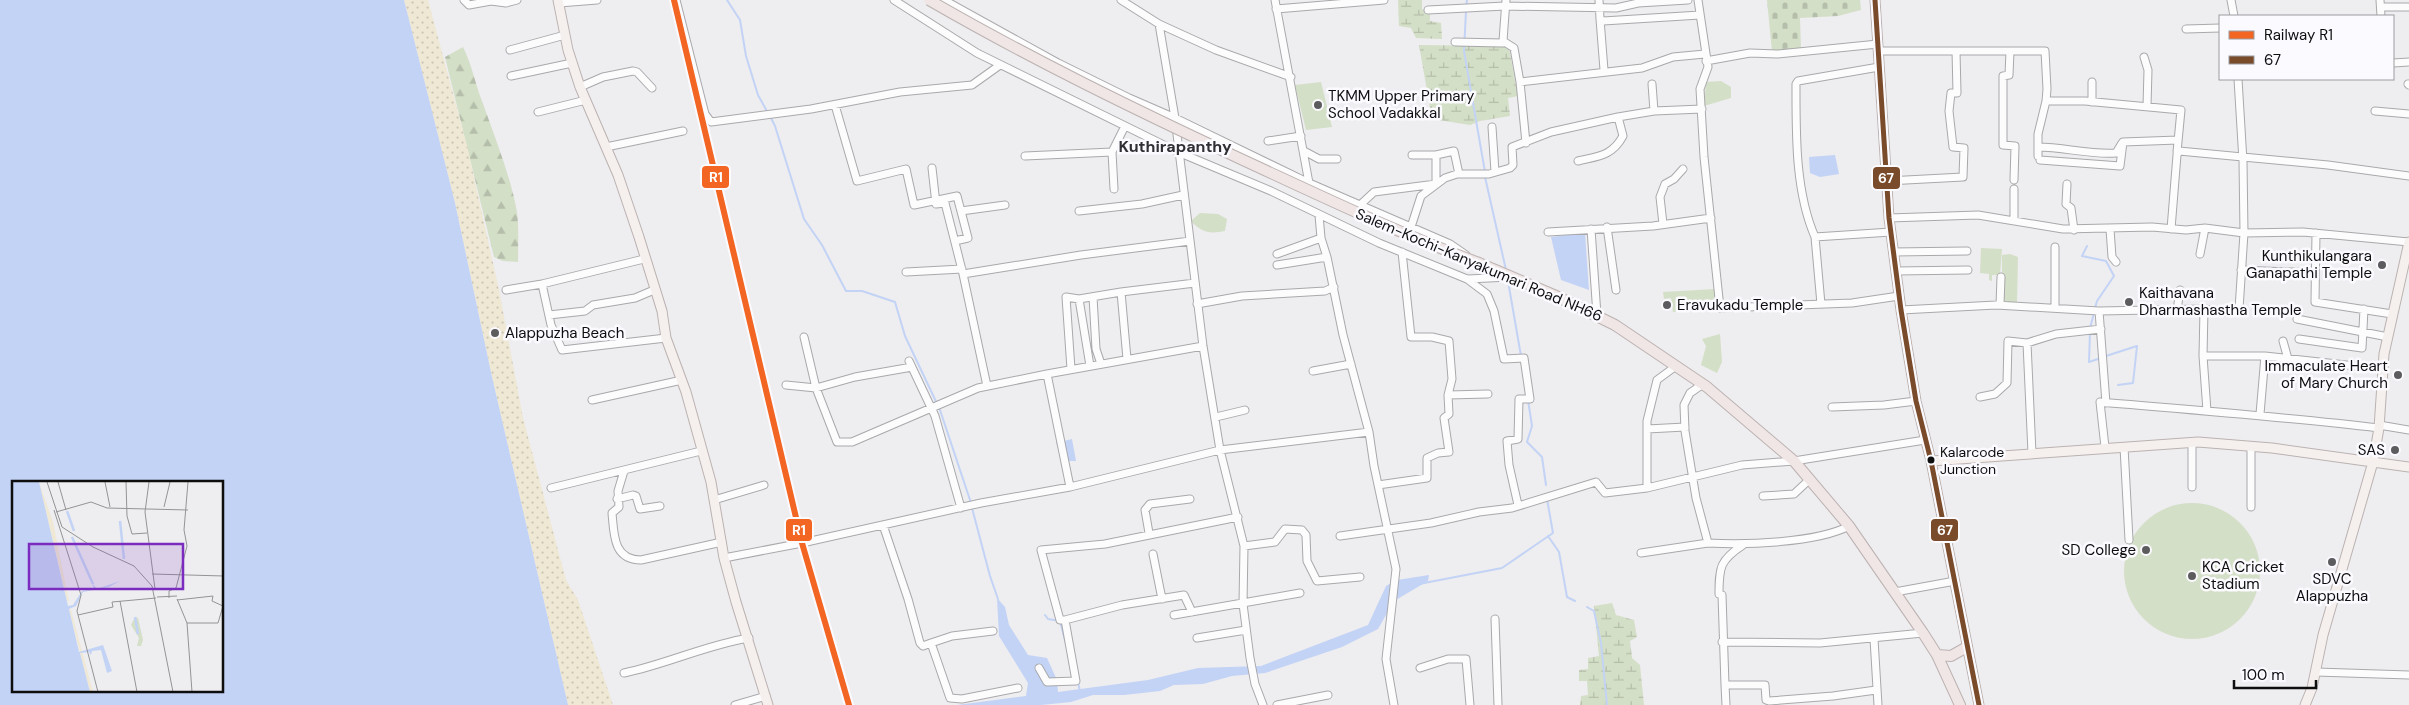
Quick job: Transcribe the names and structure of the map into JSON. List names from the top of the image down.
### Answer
{
  "streets": {
    "highway": ["Salem-Kochi-Kanyakumari Road NH66"]
  },
  "districts": ["Kuthirapanthy"],
  "places": [
    "TKMM Upper Primary School Vadakkal",
    "Kunthikulangara Ganapathi Temple",
    "Kaithavana Dharmashastha Temple",
    "Eravukadu Temple",
    "Alappuzha Beach",
    "Immaculate Heart of Mary Church",
    "SAS",
    "Kalarcode Junction",
    "SD College",
    "SDVC Alappuzha",
    "KCA Cricket Stadium"
  ],
  "lines": ["rail line R1", "transit line 67"],
  "legend": ["Railway R1", "67"],
  "scale_bar": "100 m"
}
